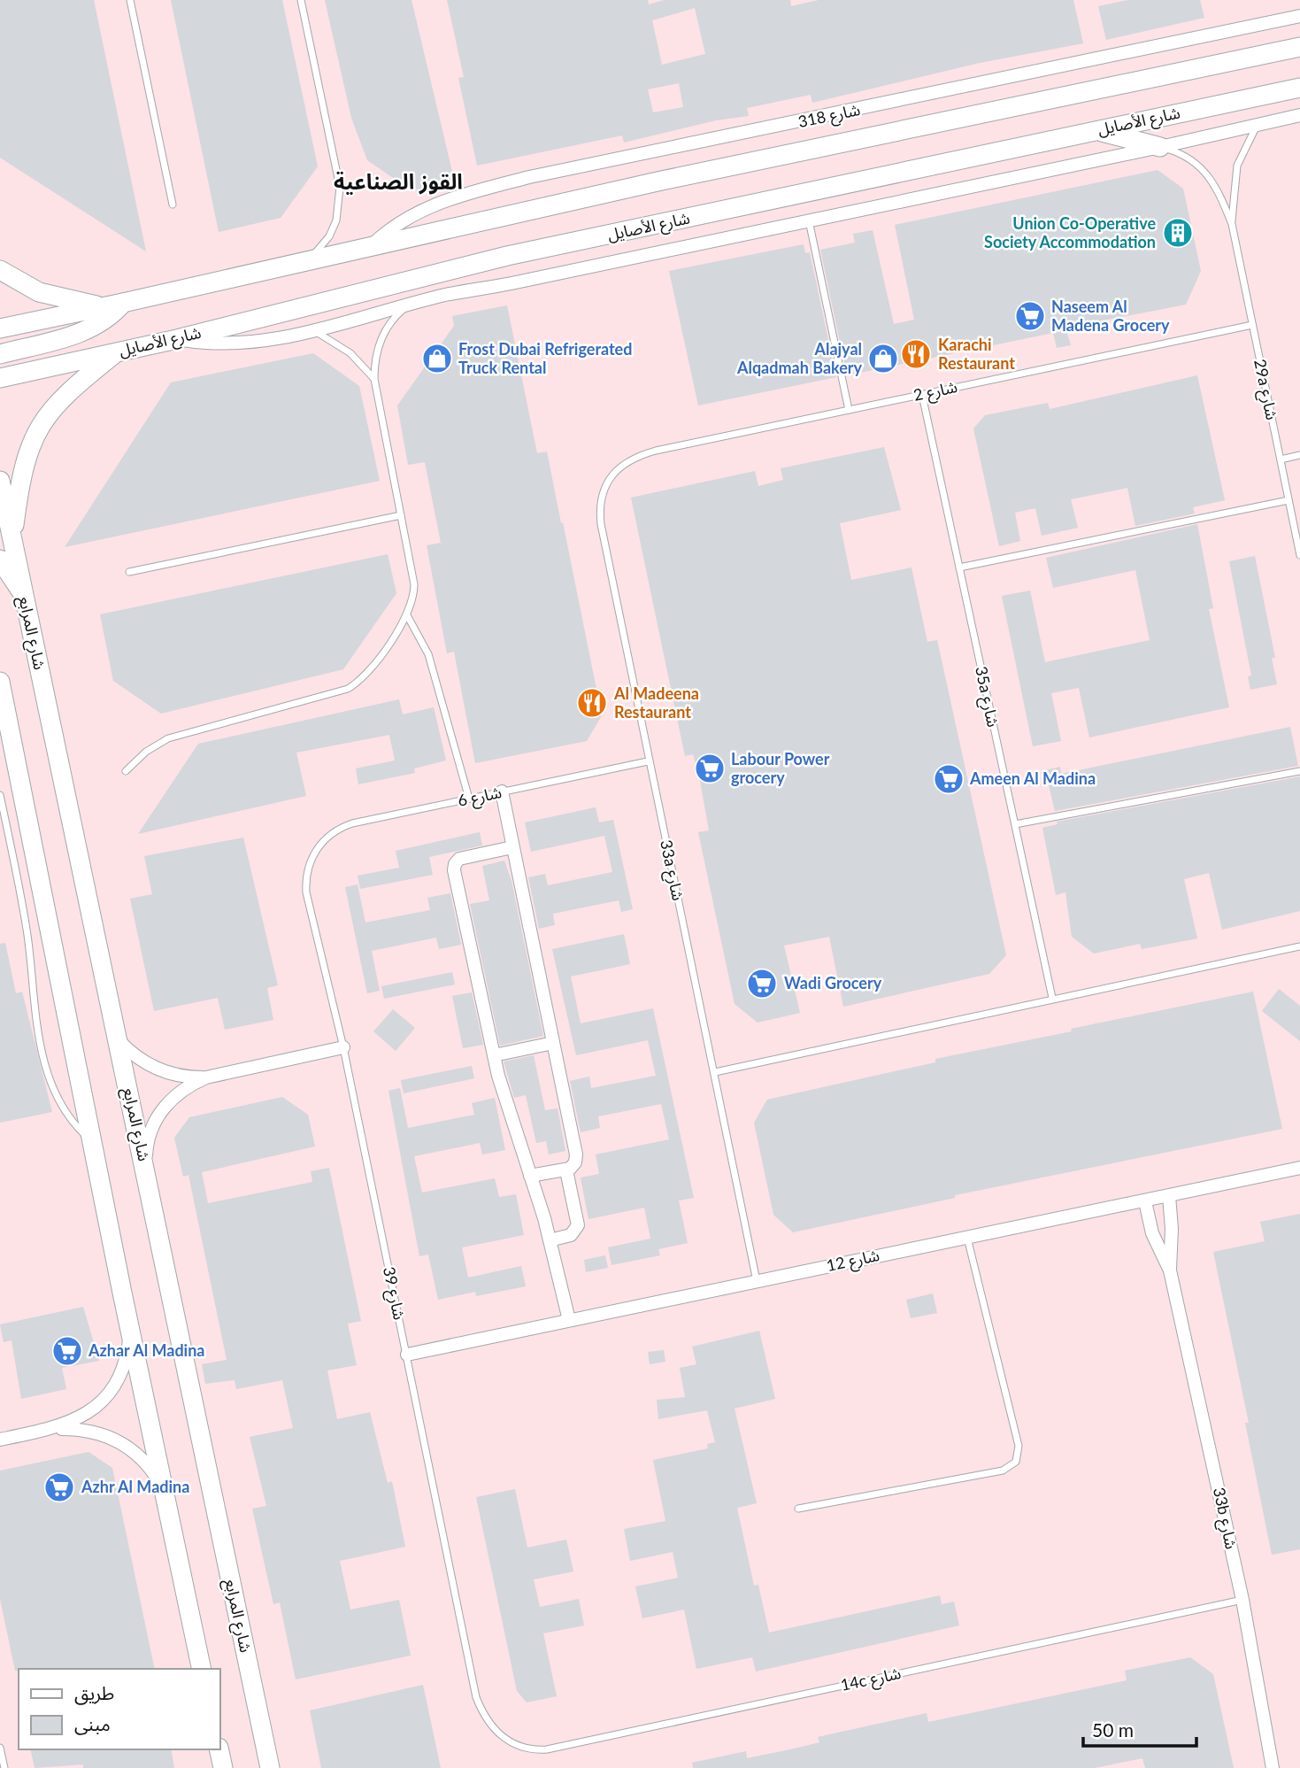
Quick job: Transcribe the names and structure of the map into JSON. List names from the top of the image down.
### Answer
{
  "streets": {
    "main road": ["شارع الأصايل", "شارع المرابع"],
    "street": ["شارع 318", "شارع 12", "33b شارع"],
    "lane": [
      "29a شارع",
      "شارع 2",
      "35a شارع",
      "شارع 6",
      "33a شارع",
      "شارع 39",
      "14c شارع"
    ]
  },
  "crossings": [
    ["29a شارع", "شارع 2"],
    ["شارع 2", "35a شارع"],
    ["شارع 2", "33a شارع"],
    ["شارع 6", "33a شارع"],
    ["شارع 6", "شارع 39"],
    ["33a شارع", "شارع 12"],
    ["شارع 12", "شارع 39"],
    ["شارع 12", "33b شارع"],
    ["شارع 39", "14c شارع"],
    ["33b شارع", "14c شارع"]
  ],
  "districts": ["القوز الصناعية"],
  "places": {
    "building": ["Union Co-Operative Society Accommodation"],
    "supermarket": [
      "Naseem Al Madena Grocery",
      "Labour Power grocery",
      "Ameen Al Madina",
      "Wadi Grocery",
      "Azhar Al Madina",
      "Azhr Al Madina"
    ],
    "restaurant": ["Karachi Restaurant", "Al Madeena Restaurant"],
    "shop": ["Frost Dubai Refrigerated Truck Rental", "Alajyal Alqadmah Bakery"]
  },
  "legend": ["طريق", "مبنى"],
  "scale_bar": "50 m"
}
